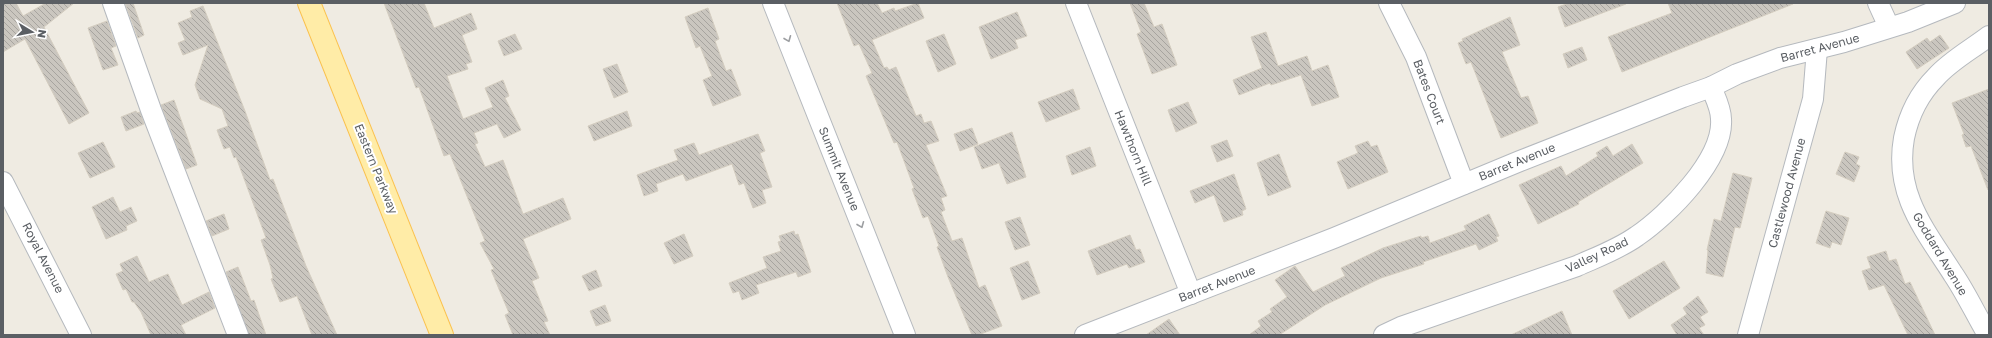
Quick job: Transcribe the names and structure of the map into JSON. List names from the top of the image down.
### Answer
{
  "streets": {
    "main road": ["Eastern Parkway"],
    "street": [
      "Barret Avenue",
      "Bates Court",
      "Hawthorn Hill",
      "Summit Avenue",
      "Castlewood Avenue",
      "Goddard Avenue",
      "Valley Road",
      "Royal Avenue"
    ]
  },
  "crossings": [
    ["Barret Avenue", "Bates Court"],
    ["Barret Avenue", "Hawthorn Hill"],
    ["Barret Avenue", "Castlewood Avenue"],
    ["Barret Avenue", "Valley Road"]
  ],
  "one_way": ["Summit Avenue"],
  "north": "right"
}
